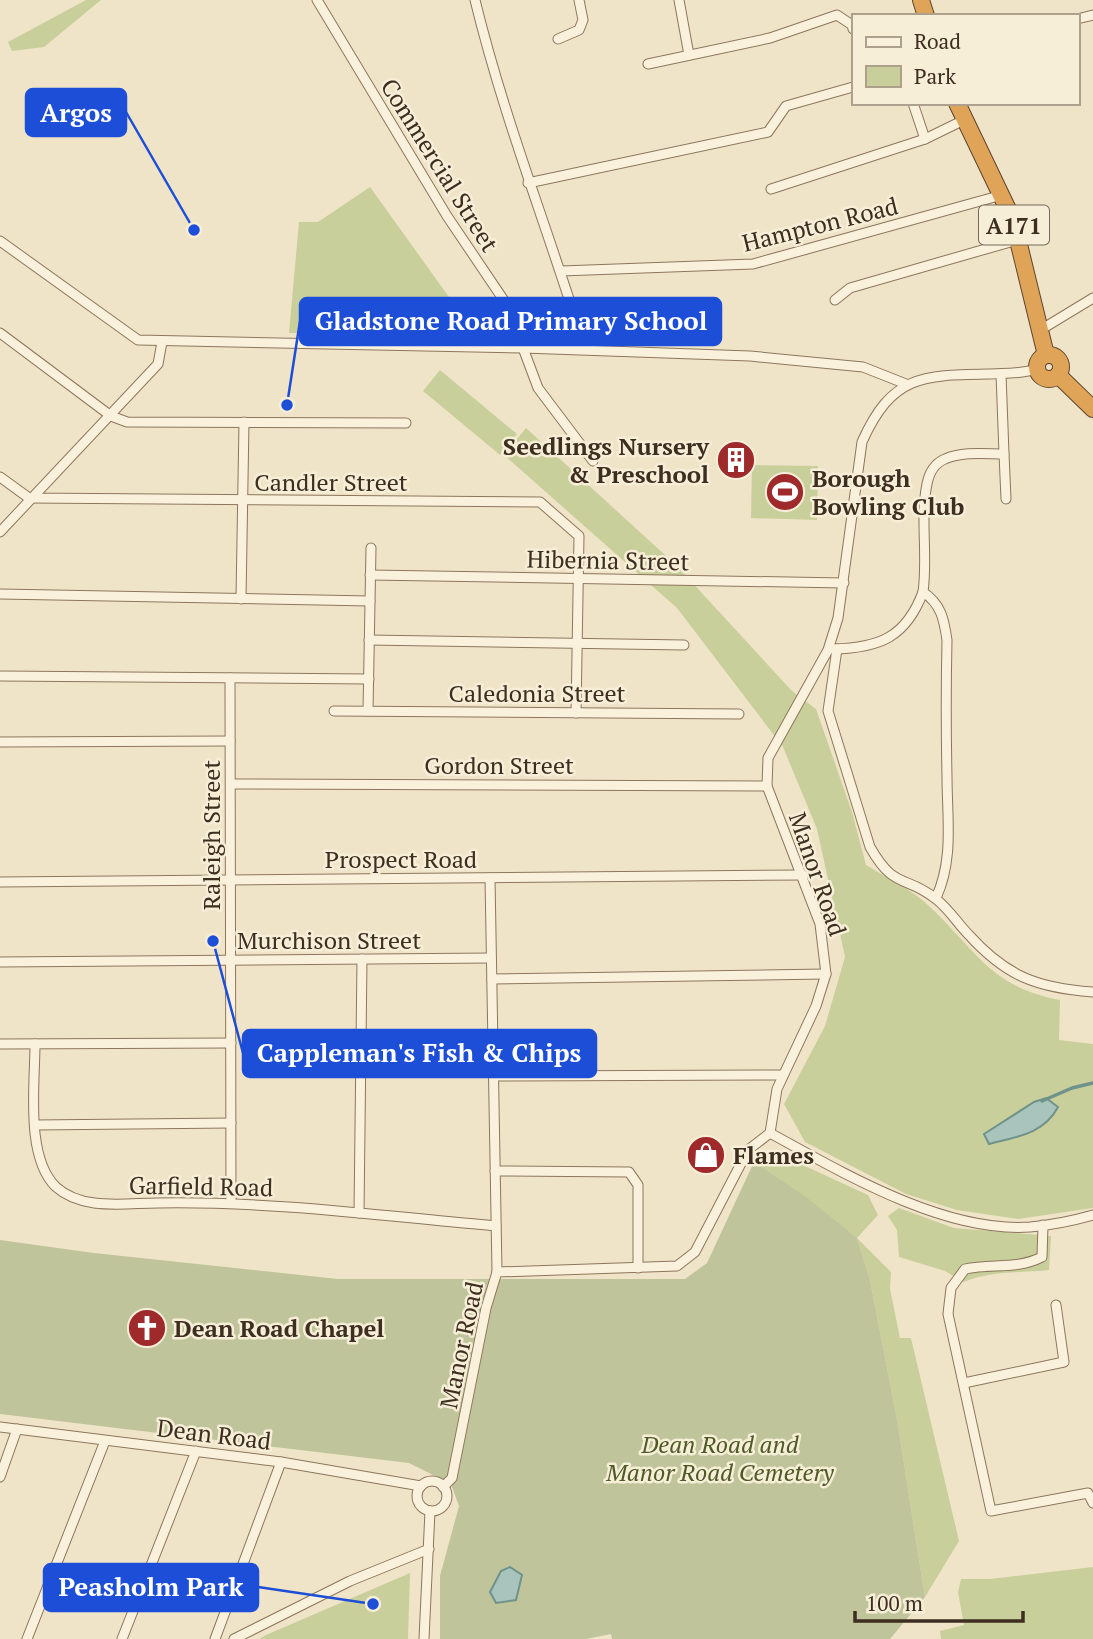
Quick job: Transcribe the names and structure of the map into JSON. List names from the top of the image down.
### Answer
{
  "streets": {
    "highway": ["A171"],
    "street": [
      "Commercial Street",
      "Hampton Road",
      "Candler Street",
      "Hibernia Street",
      "Caledonia Street",
      "Gordon Street",
      "Raleigh Street",
      "Prospect Road",
      "Manor Road",
      "Murchison Street",
      "Garfield Road",
      "Dean Road"
    ]
  },
  "crossings": [
    ["Hampton Road", "A171"],
    ["Candler Street", "Hibernia Street"],
    ["Hibernia Street", "Manor Road"],
    ["Gordon Street", "Raleigh Street"],
    ["Gordon Street", "Manor Road"],
    ["Raleigh Street", "Prospect Road"],
    ["Raleigh Street", "Murchison Street"],
    ["Raleigh Street", "Garfield Road"],
    ["Prospect Road", "Manor Road"],
    ["Manor Road", "Dean Road"]
  ],
  "parks": ["Dean Road and Manor Road Cemetery"],
  "places": {
    "other": [
      "Argos",
      "Gladstone Road Primary School",
      "Cappleman's Fish & Chips",
      "Peasholm Park"
    ],
    "building": ["Seedlings Nursery & Preschool"],
    "sports": ["Borough Bowling Club"],
    "shop": ["Flames"],
    "church": ["Dean Road Chapel"]
  },
  "legend": ["Road", "Park"],
  "scale_bar": "100 m"
}
